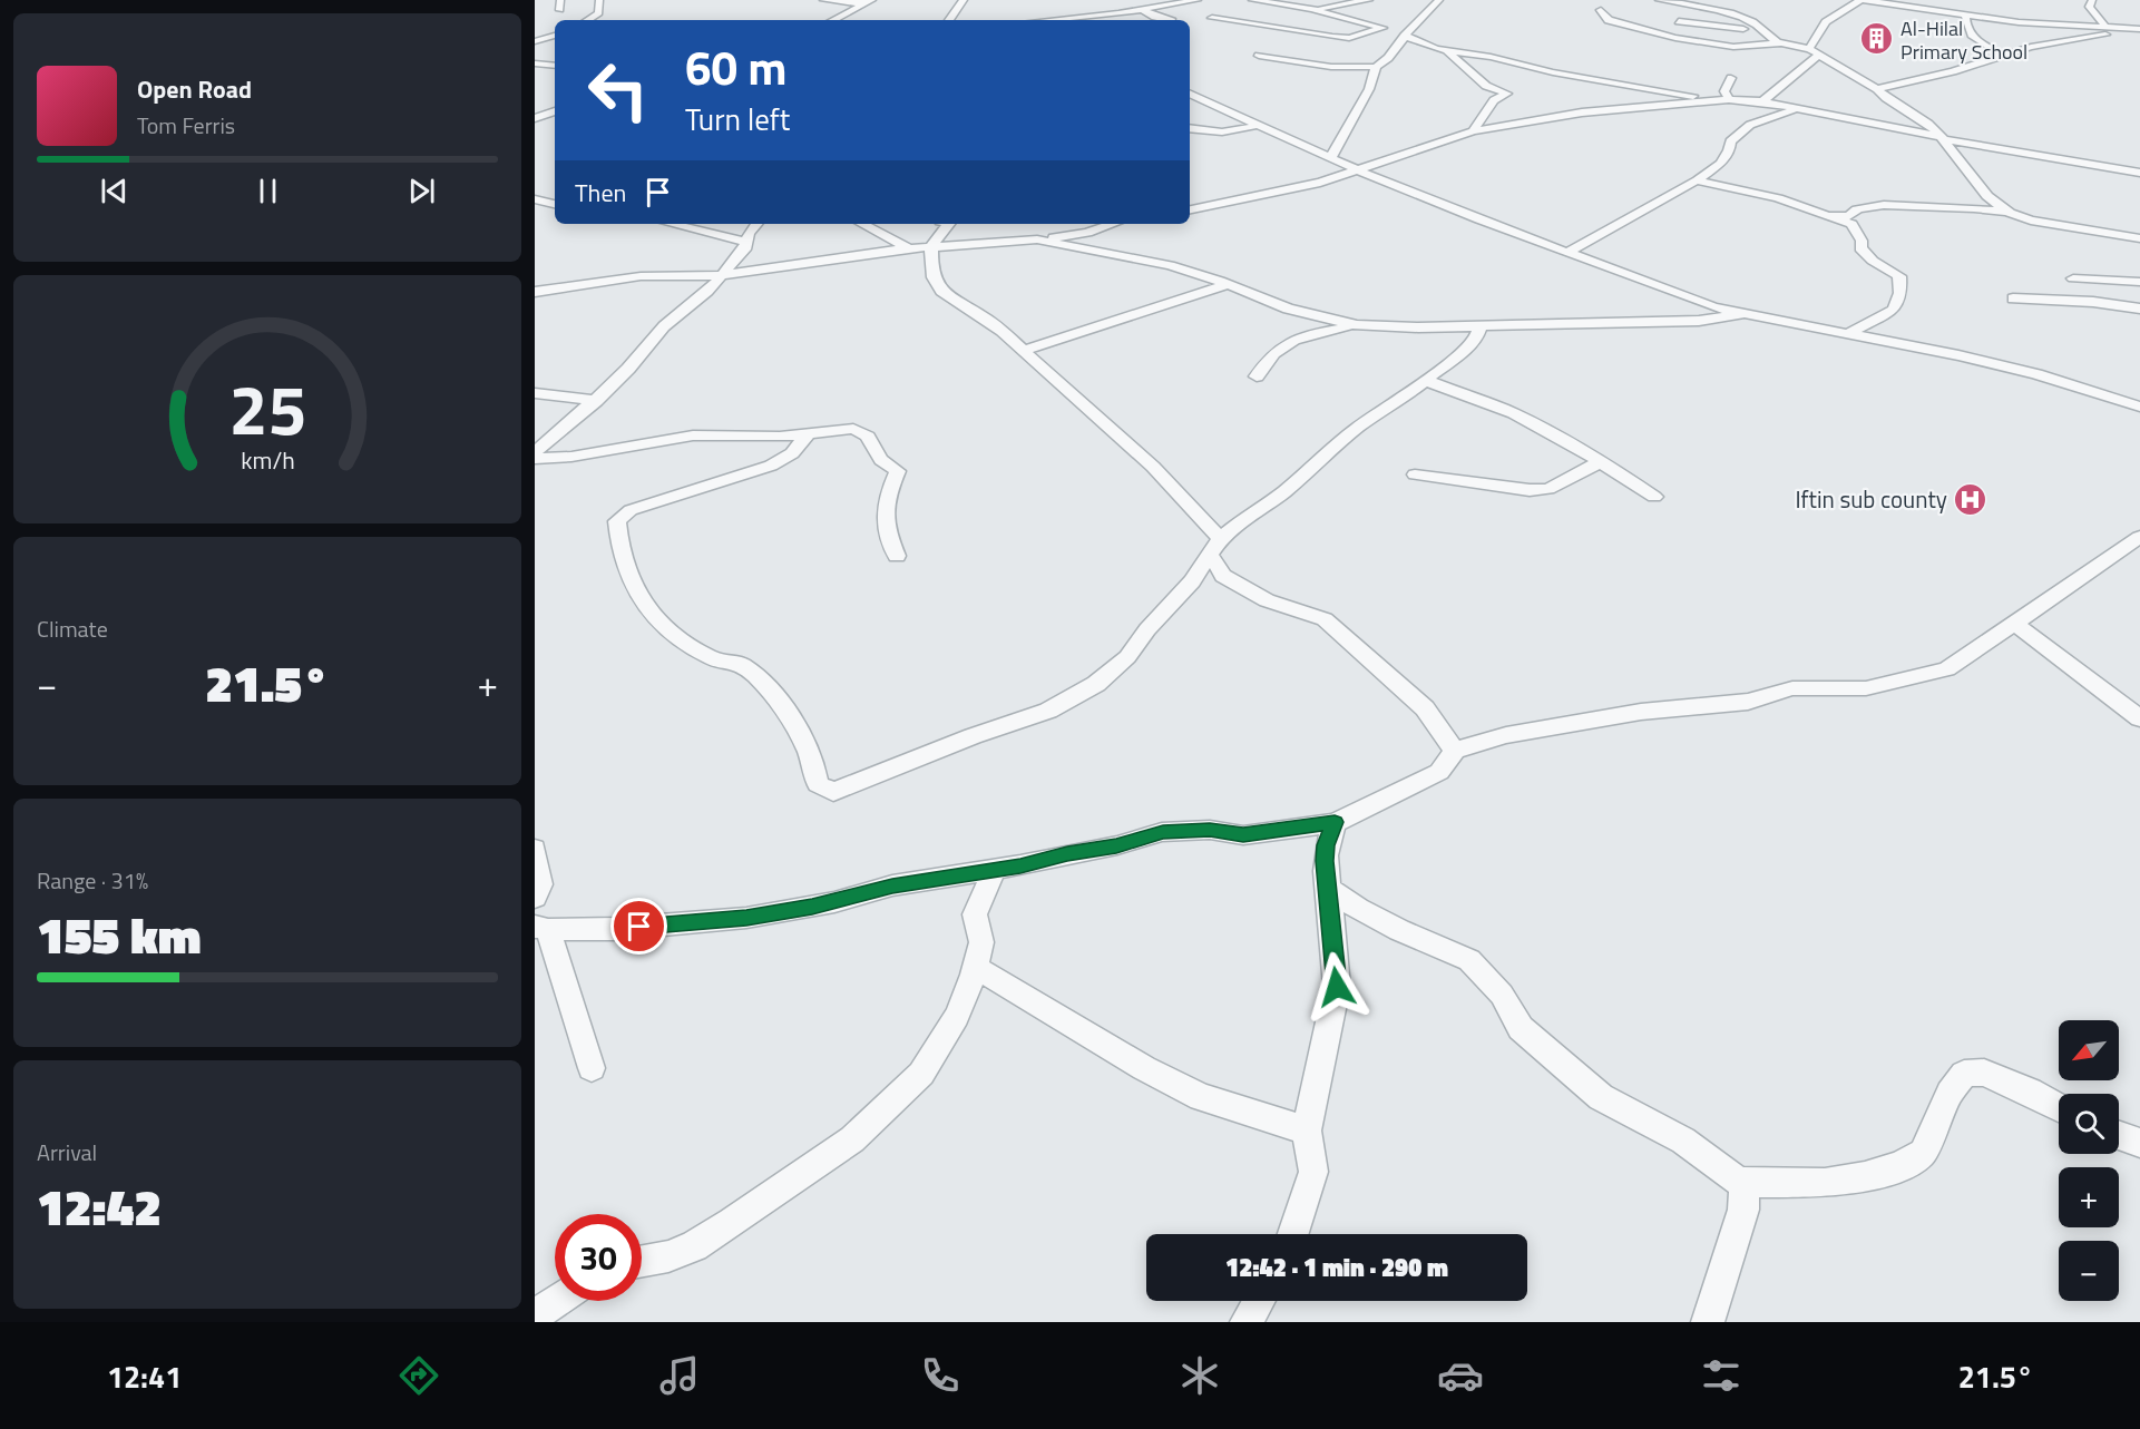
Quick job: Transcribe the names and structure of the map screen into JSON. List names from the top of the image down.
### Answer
{
  "places": {
    "building": ["Al-Hilal Primary School"],
    "hospital": ["Iftin sub county"]
  },
  "north": "bottom left",
  "page": {
    "turn": ["60 m", "Turn left"],
    "song": ["Open Road", "Tom Ferris"],
    "then": "Then",
    "tile": [
      "Climate",
      ["Range · 31%", "155 km"],
      ["Arrival", "12:42"]
    ],
    "heat": ["−", "21.5°", "+"],
    "map_buttons": ["+", "−"],
    "limit": "30",
    "trip": "12:42 · 1 min · 290 m",
    "tabs": ["12:41", "21.5°"],
    "gauge": ["25", "km/h"]
  }
}
